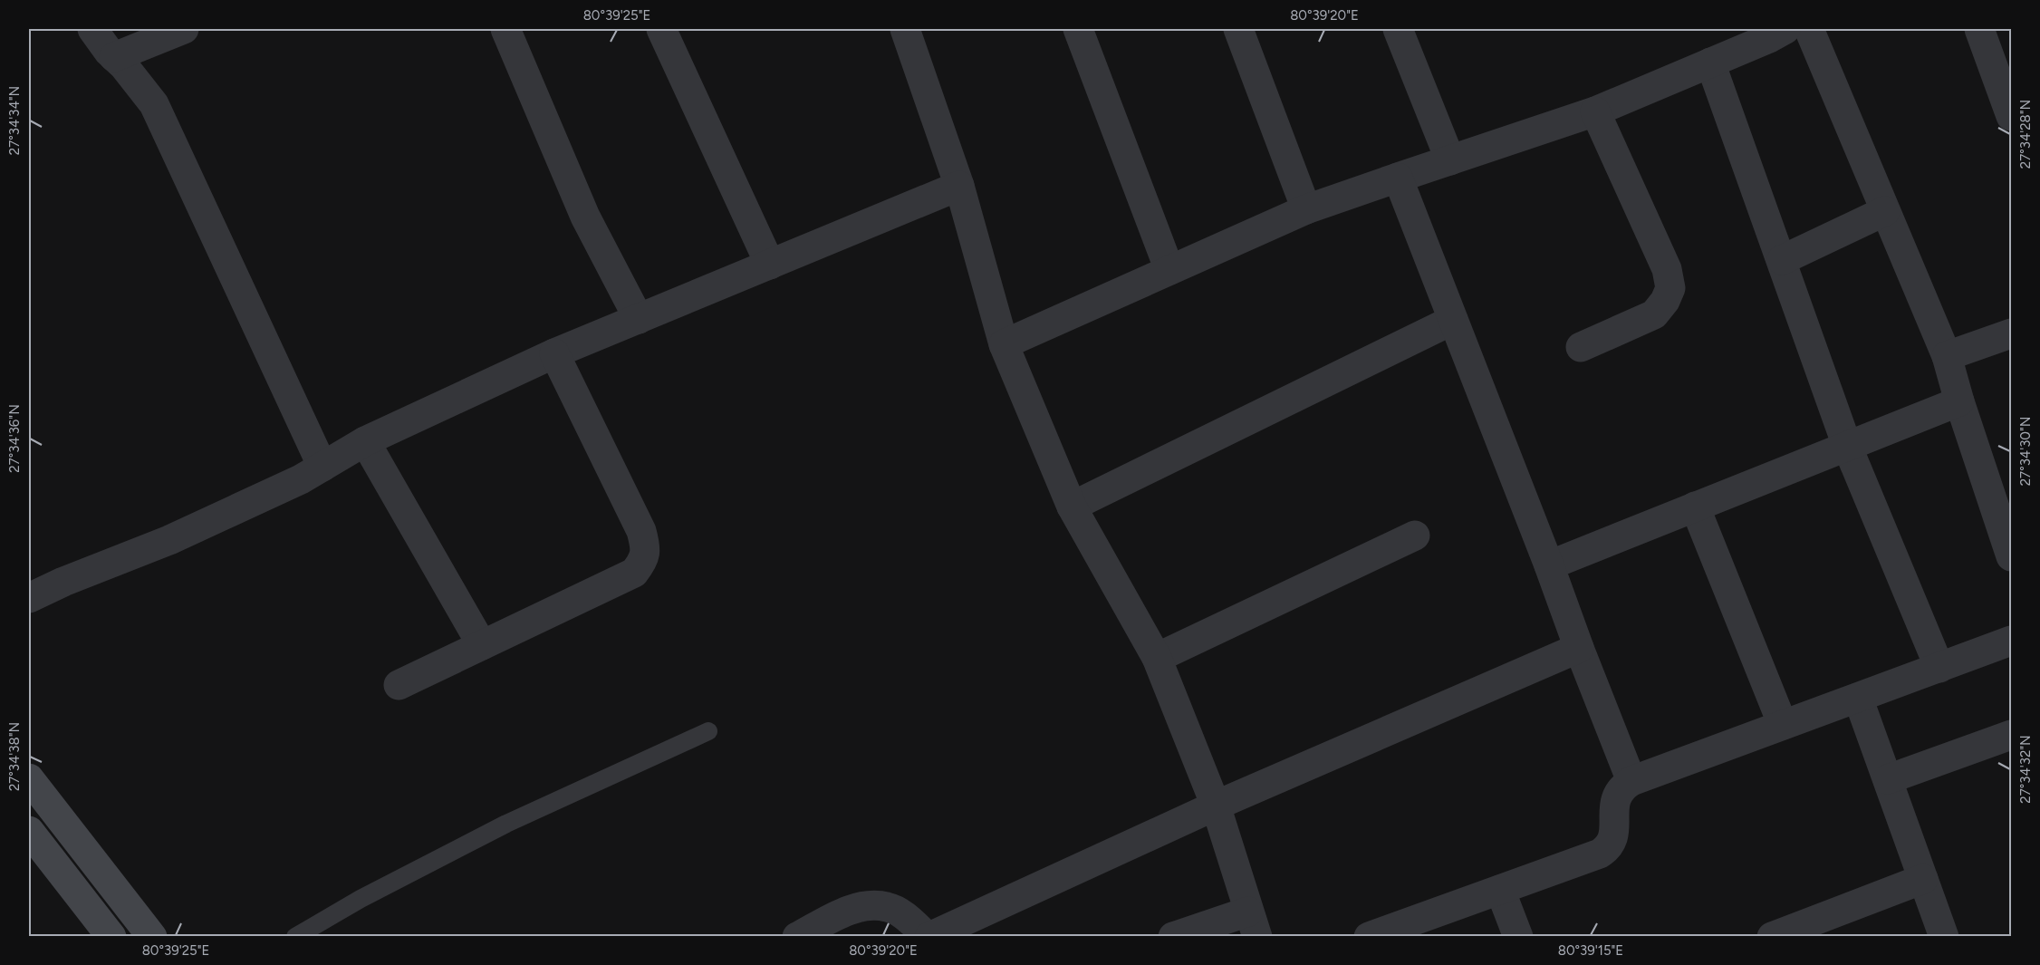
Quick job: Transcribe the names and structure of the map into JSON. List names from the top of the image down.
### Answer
{
  "coordinates": [
    "80°39'25\"E",
    "80°39'20\"E",
    "27°34'34\"N",
    "27°34'28\"N",
    "27°34'36\"N",
    "27°34'30\"N",
    "27°34'38\"N",
    "27°34'32\"N",
    "80°39'15\"E"
  ]
}
